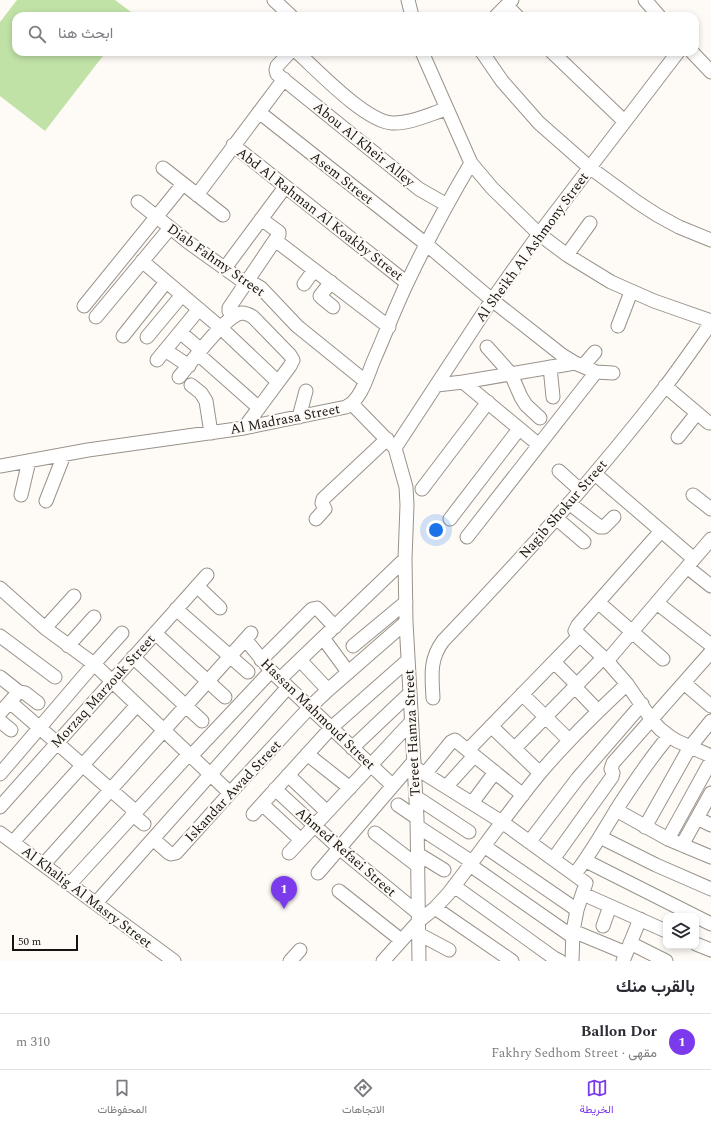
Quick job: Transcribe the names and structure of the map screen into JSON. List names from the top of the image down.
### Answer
{
  "streets": {
    "street": [
      "Abou Al Kheir Alley",
      "Asem Street",
      "Abd Al Rahman Al Koakby Street",
      "Al Sheikh Al Ashmony Street",
      "Diab Fahmy Street",
      "Al Madrasa Street",
      "Nagib Shokur Street",
      "Morzaq Marzouk Street",
      "Hassan Mahmoud Street",
      "Tereet Hamza Street",
      "Iskandar Awad Street",
      "Ahmed Refaei Street",
      "Al Khalig Al Masry Street"
    ]
  },
  "crossings": [
    ["Abou Al Kheir Alley", "Al Madrasa Street"],
    ["Asem Street", "Al Sheikh Al Ashmony Street"],
    ["Asem Street", "Al Madrasa Street"],
    ["Abd Al Rahman Al Koakby Street", "Al Madrasa Street"],
    ["Al Sheikh Al Ashmony Street", "Tereet Hamza Street"],
    ["Diab Fahmy Street", "Al Madrasa Street"],
    ["Hassan Mahmoud Street", "Iskandar Awad Street"],
    ["Tereet Hamza Street", "Iskandar Awad Street"],
    ["Tereet Hamza Street", "Ahmed Refaei Street"]
  ],
  "scale_bar": "50 m",
  "page": {
    "search": "ابحث هنا",
    "pins": "1",
    "scale": "50 m",
    "heading": "بالقرب منك",
    "list": [
      {
        "mark": "1",
        "name": "Ballon Dor",
        "note": "مقهى · Fakhry Sedhom Street",
        "value": "310 m"
      }
    ],
    "nav": ["الخريطة", "الاتجاهات", "المحفوظات"]
  }
}
